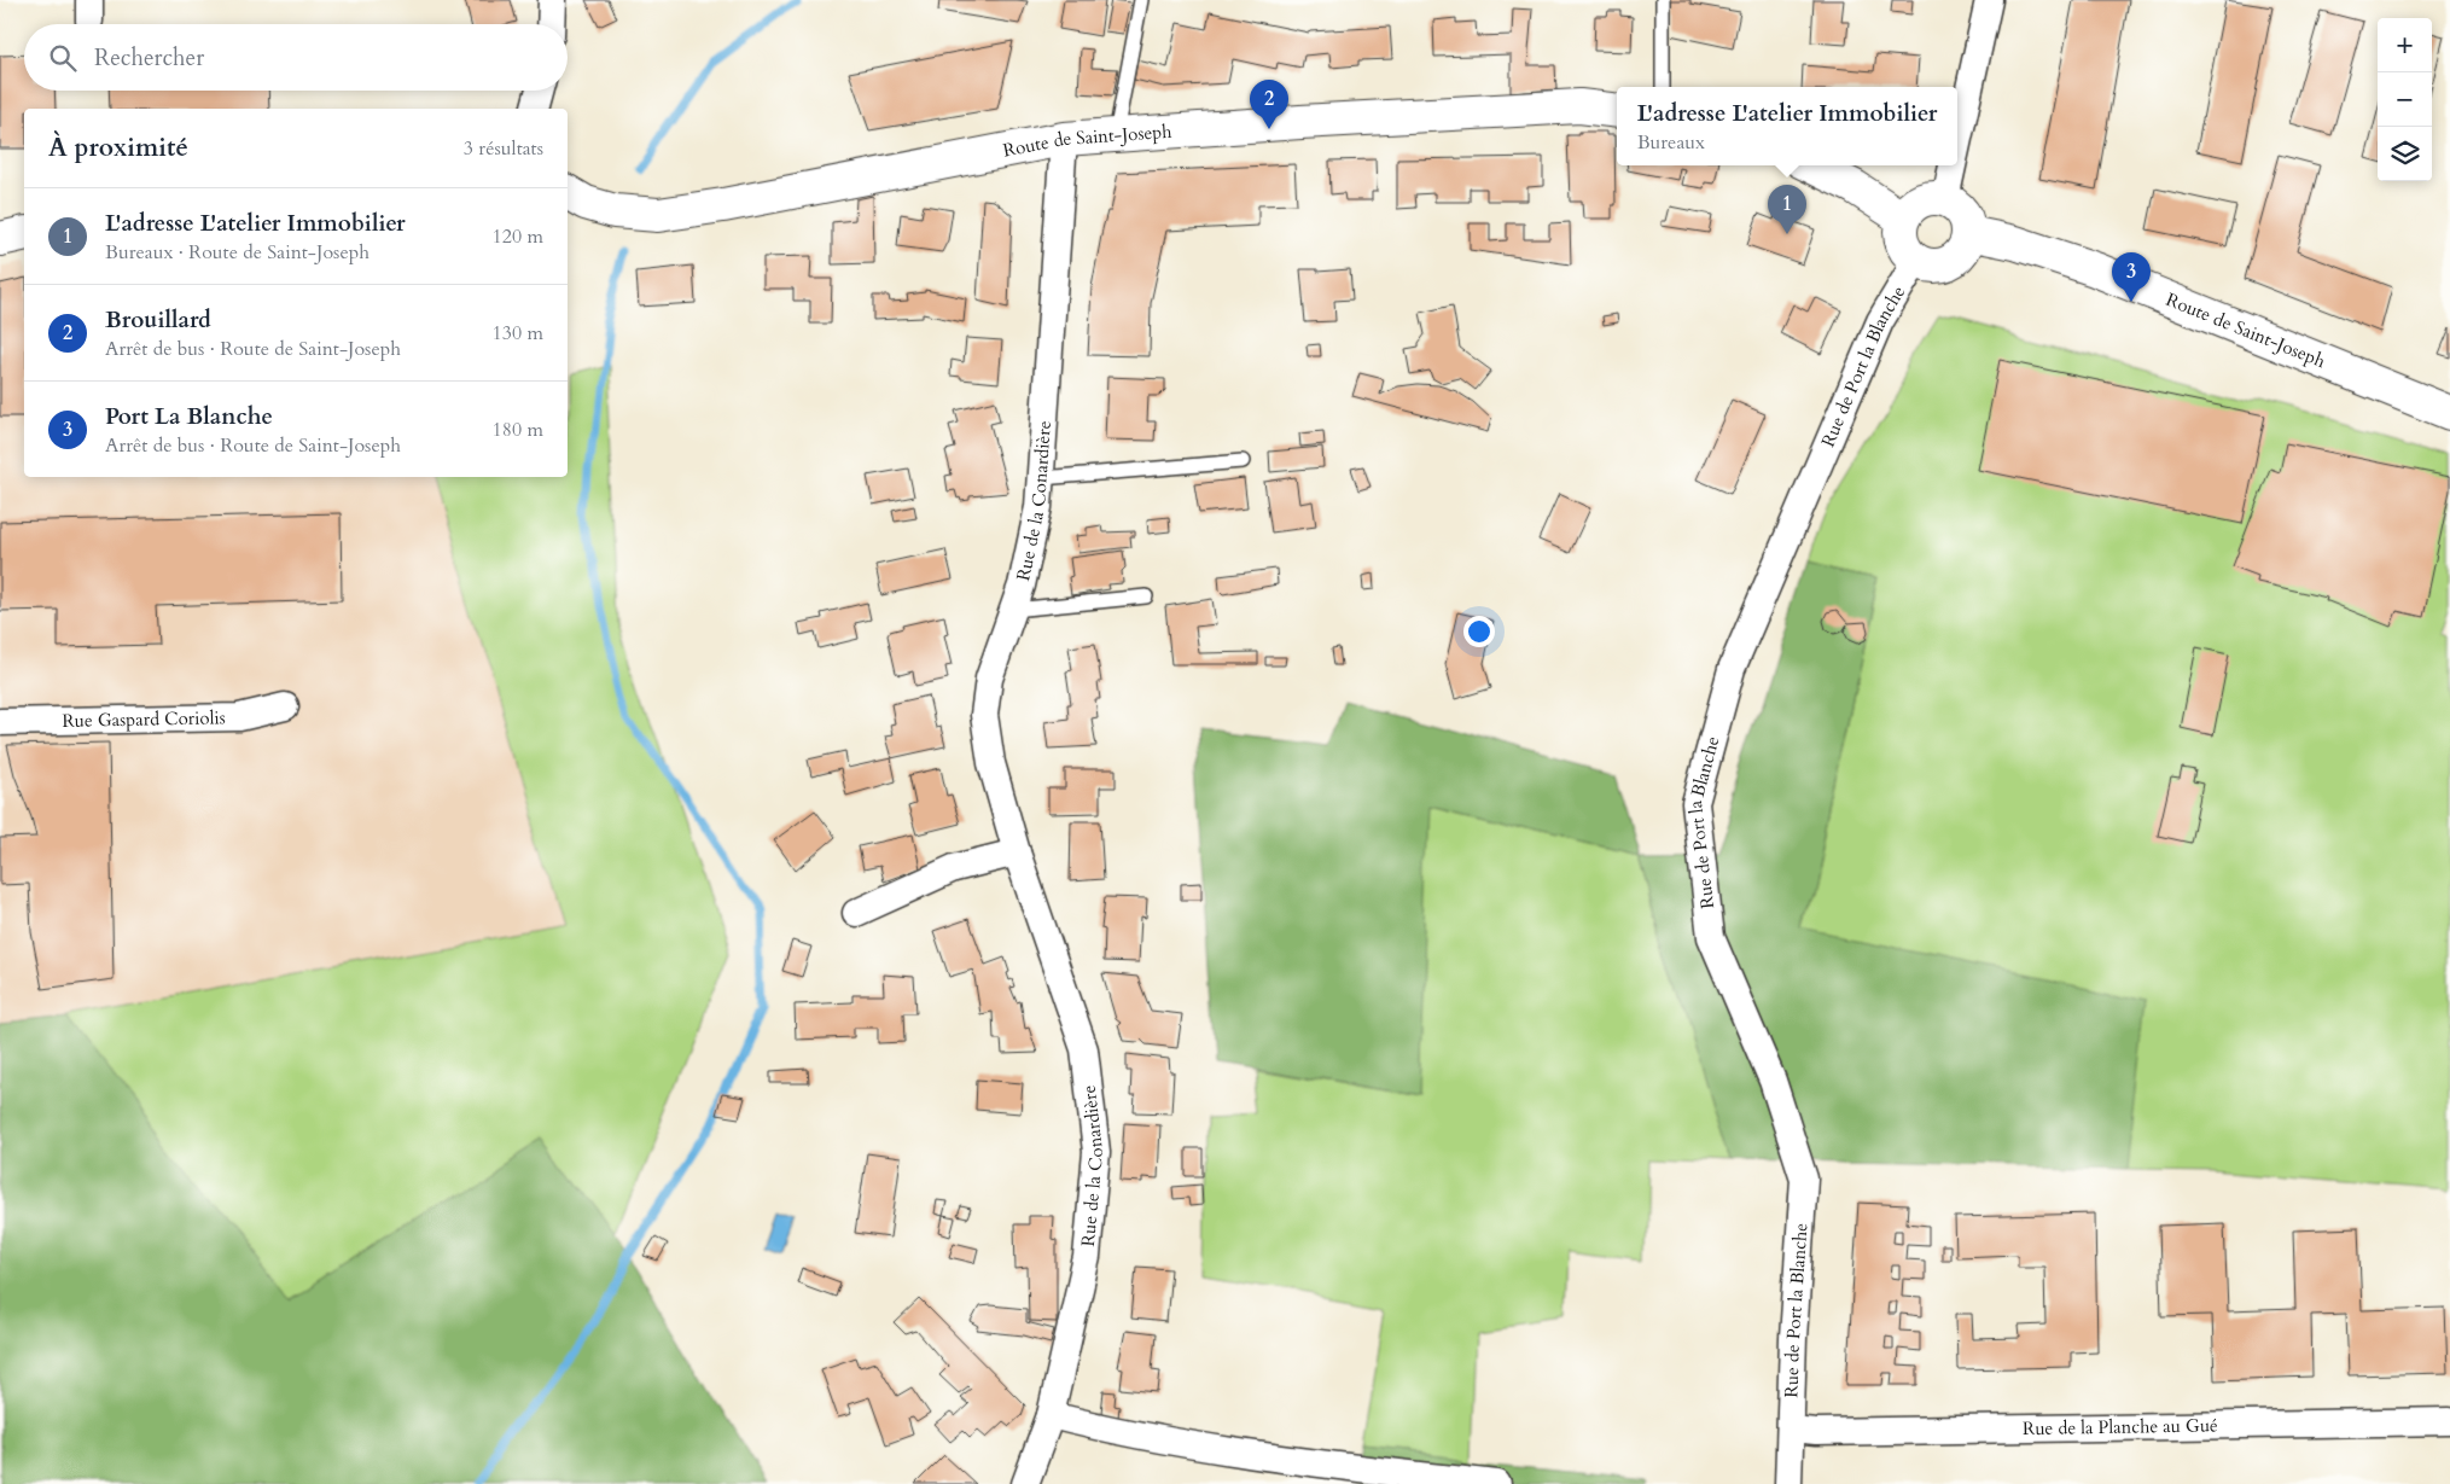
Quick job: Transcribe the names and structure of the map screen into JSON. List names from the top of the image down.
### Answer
{
  "streets": {
    "street": [
      "Route de Saint-Joseph",
      "Rue de Port la Blanche",
      "Rue de la Conardière",
      "Rue Gaspard Coriolis",
      "Rue de la Planche au Gué"
    ]
  },
  "crossings": [
    ["Route de Saint-Joseph", "Rue de Port la Blanche"],
    ["Route de Saint-Joseph", "Rue de la Conardière"],
    ["Rue de Port la Blanche", "Rue de la Planche au Gué"]
  ],
  "page": {
    "map_buttons": ["+", "−"],
    "search": "Rechercher",
    "pins": ["2", "1", "3"],
    "popup": ["L'adresse L'atelier Immobilier", "Bureaux"],
    "heading": ["À proximité", "3 résultats"],
    "list": [
      {
        "mark": "1",
        "name": "L'adresse L'atelier Immobilier",
        "note": "Bureaux · Route de Saint-Joseph",
        "value": "120 m"
      },
      {
        "mark": "2",
        "name": "Brouillard",
        "note": "Arrêt de bus · Route de Saint-Joseph",
        "value": "130 m"
      },
      {
        "mark": "3",
        "name": "Port La Blanche",
        "note": "Arrêt de bus · Route de Saint-Joseph",
        "value": "180 m"
      }
    ]
  }
}
